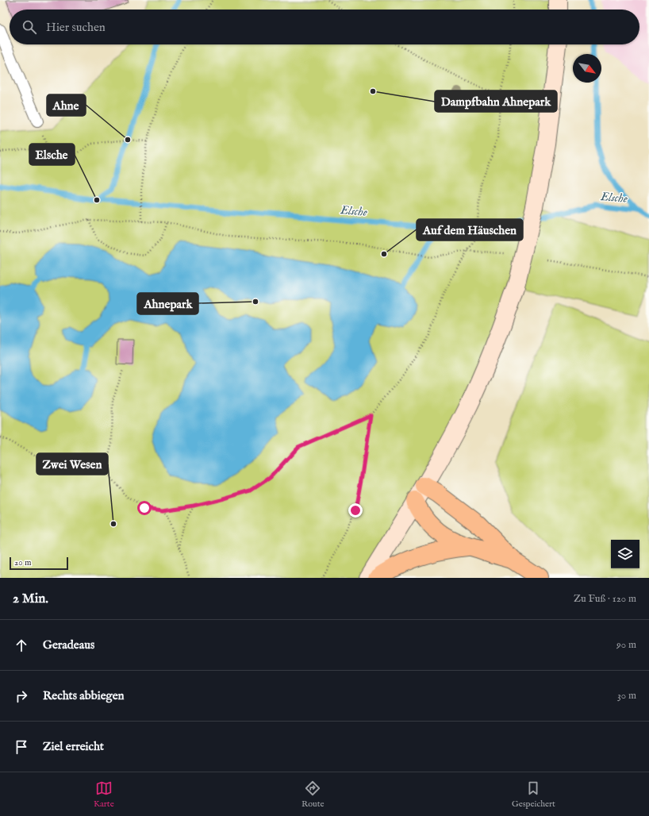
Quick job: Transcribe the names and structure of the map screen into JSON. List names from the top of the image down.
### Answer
{
  "water": ["Elsche"],
  "places": [
    "Dampfbahn Ahnepark",
    "Ahne",
    "Elsche",
    "Auf dem Häuschen",
    "Ahnepark",
    "Zwei Wesen"
  ],
  "scale_bar": "20 m",
  "north": "bottom right",
  "page": {
    "search": "Hier suchen",
    "scale": "20 m",
    "heading": ["2 Min.", "Zu Fuß · 120 m"],
    "list": [
      ["Geradeaus", "90 m"],
      ["Rechts abbiegen", "30 m"],
      "Ziel erreicht"
    ],
    "nav": ["Karte", "Route", "Gespeichert"]
  }
}
